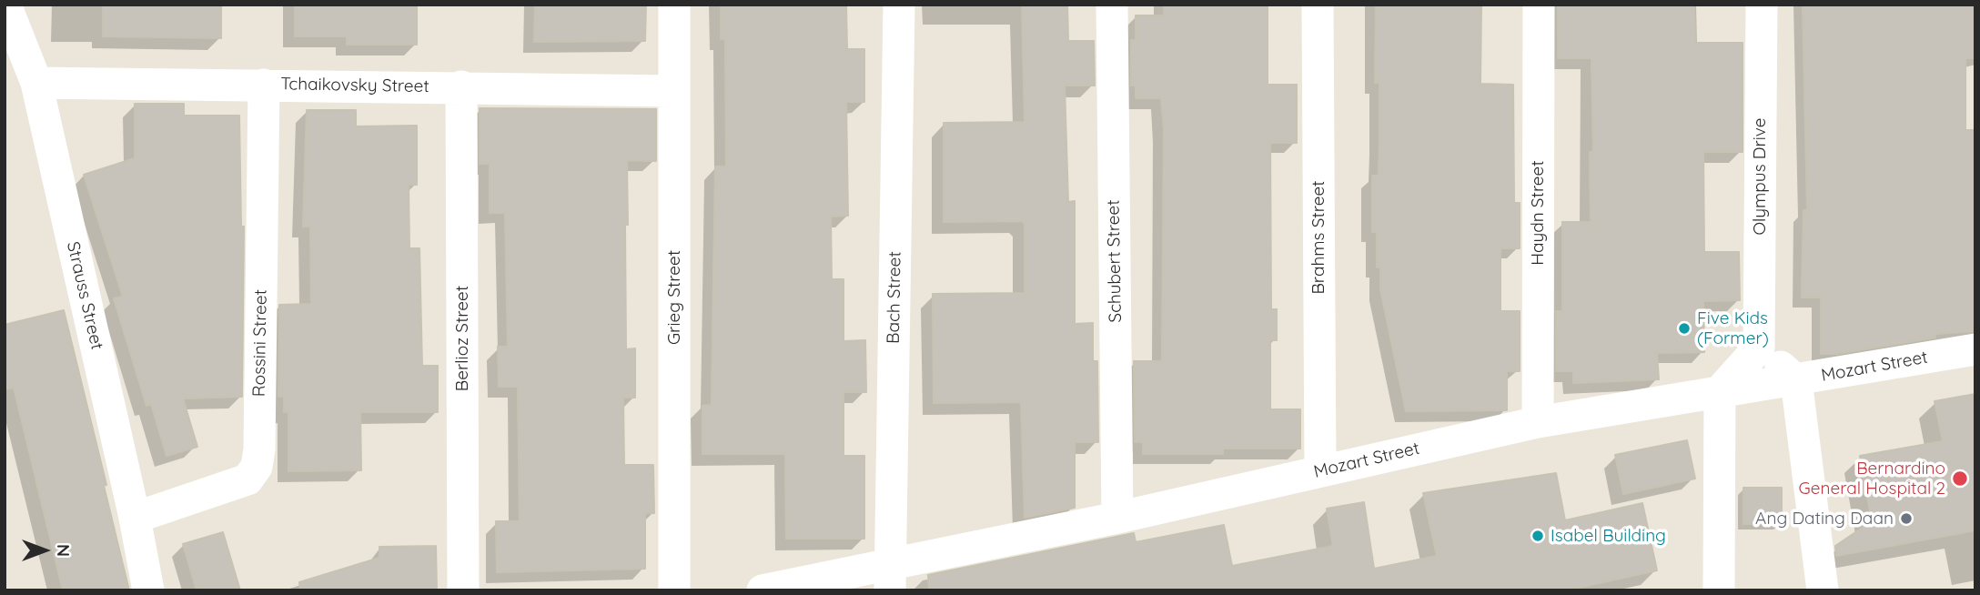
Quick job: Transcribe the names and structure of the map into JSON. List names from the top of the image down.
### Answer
{
  "streets": {
    "street": [
      "Tchaikovsky Street",
      "Olympus Drive",
      "Haydn Street",
      "Brahms Street",
      "Schubert Street",
      "Strauss Street",
      "Grieg Street",
      "Bach Street",
      "Berlioz Street",
      "Rossini Street",
      "Mozart Street"
    ]
  },
  "crossings": [
    ["Tchaikovsky Street", "Strauss Street"],
    ["Tchaikovsky Street", "Grieg Street"],
    ["Tchaikovsky Street", "Berlioz Street"],
    ["Tchaikovsky Street", "Rossini Street"],
    ["Haydn Street", "Mozart Street"],
    ["Brahms Street", "Mozart Street"],
    ["Schubert Street", "Mozart Street"],
    ["Strauss Street", "Rossini Street"],
    ["Bach Street", "Mozart Street"]
  ],
  "places": [
    "Five Kids (Former)",
    "Bernardino General Hospital 2",
    "Ang Dating Daan",
    "Isabel Building"
  ],
  "north": "right"
}
